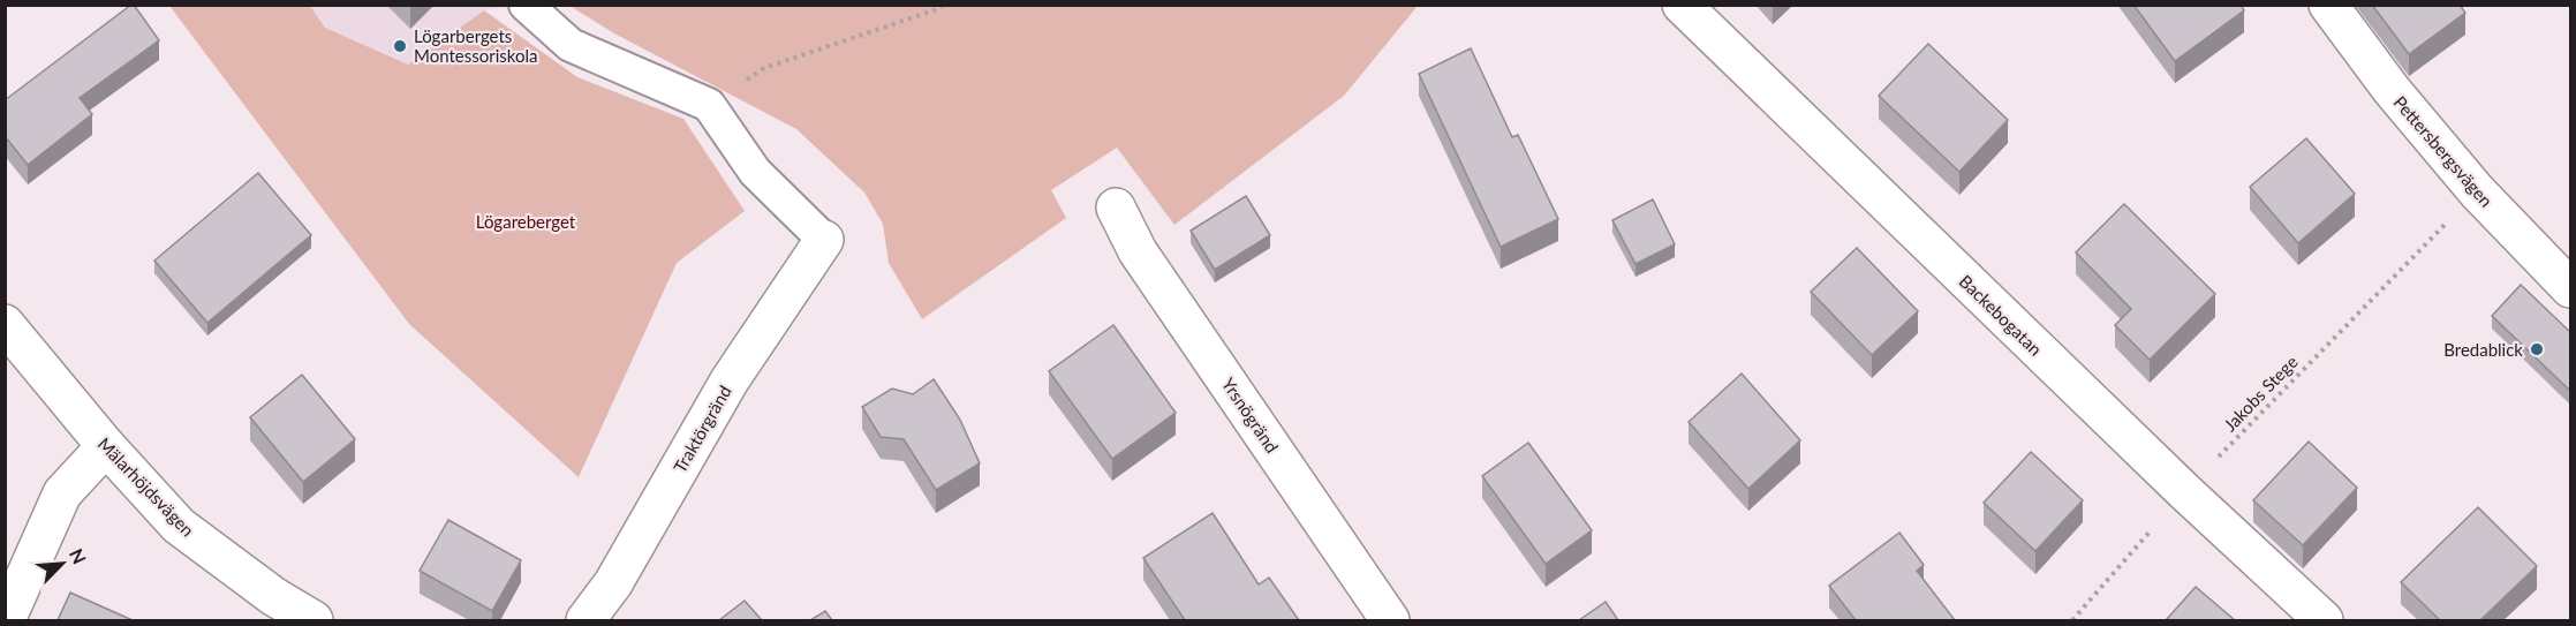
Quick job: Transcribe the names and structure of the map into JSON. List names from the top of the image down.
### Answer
{
  "streets": {
    "street": [
      "Pettersbergsvägen",
      "Backebogatan",
      "Yrsnögränd",
      "Traktörgränd",
      "Mälarhöjdsvägen"
    ],
    "path": ["Jakobs Stege"]
  },
  "crossings": [
    ["Pettersbergsvägen", "Jakobs Stege"],
    ["Backebogatan", "Jakobs Stege"]
  ],
  "parks": ["Lögareberget"],
  "places": ["Lögarbergets Montessoriskola", "Bredablick"],
  "north": "top right"
}
